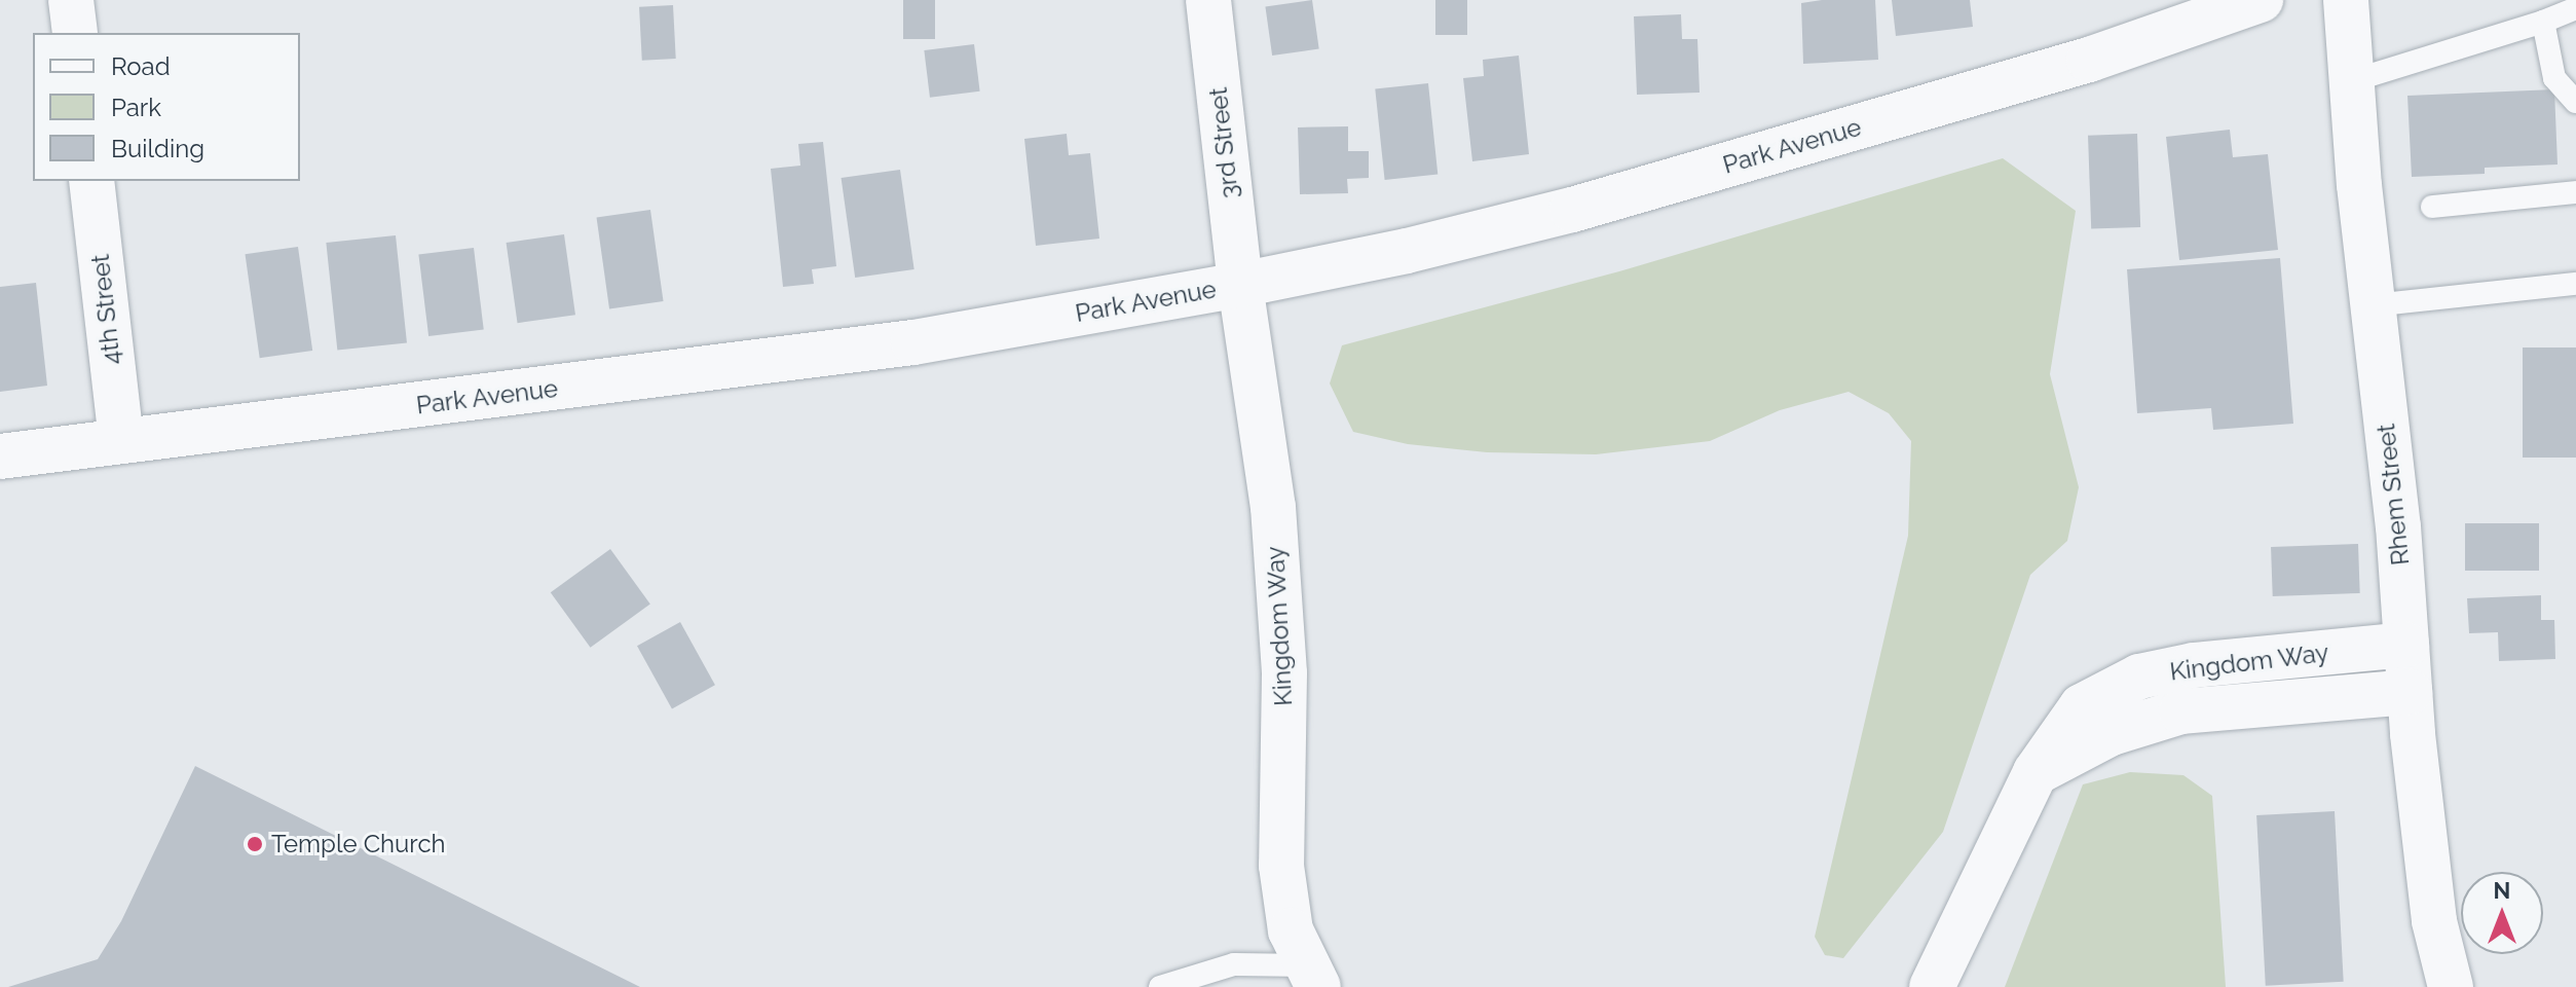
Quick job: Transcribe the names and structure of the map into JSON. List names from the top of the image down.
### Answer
{
  "streets": {
    "street": [
      "3rd Street",
      "Park Avenue",
      "4th Street",
      "Rhem Street",
      "Kingdom Way"
    ]
  },
  "crossings": [
    ["3rd Street", "Park Avenue"],
    ["3rd Street", "Kingdom Way"],
    ["Park Avenue", "4th Street"],
    ["Park Avenue", "Kingdom Way"],
    ["Rhem Street", "Kingdom Way"]
  ],
  "places": ["Temple Church"],
  "legend": ["Road", "Park", "Building"],
  "north": "top"
}
